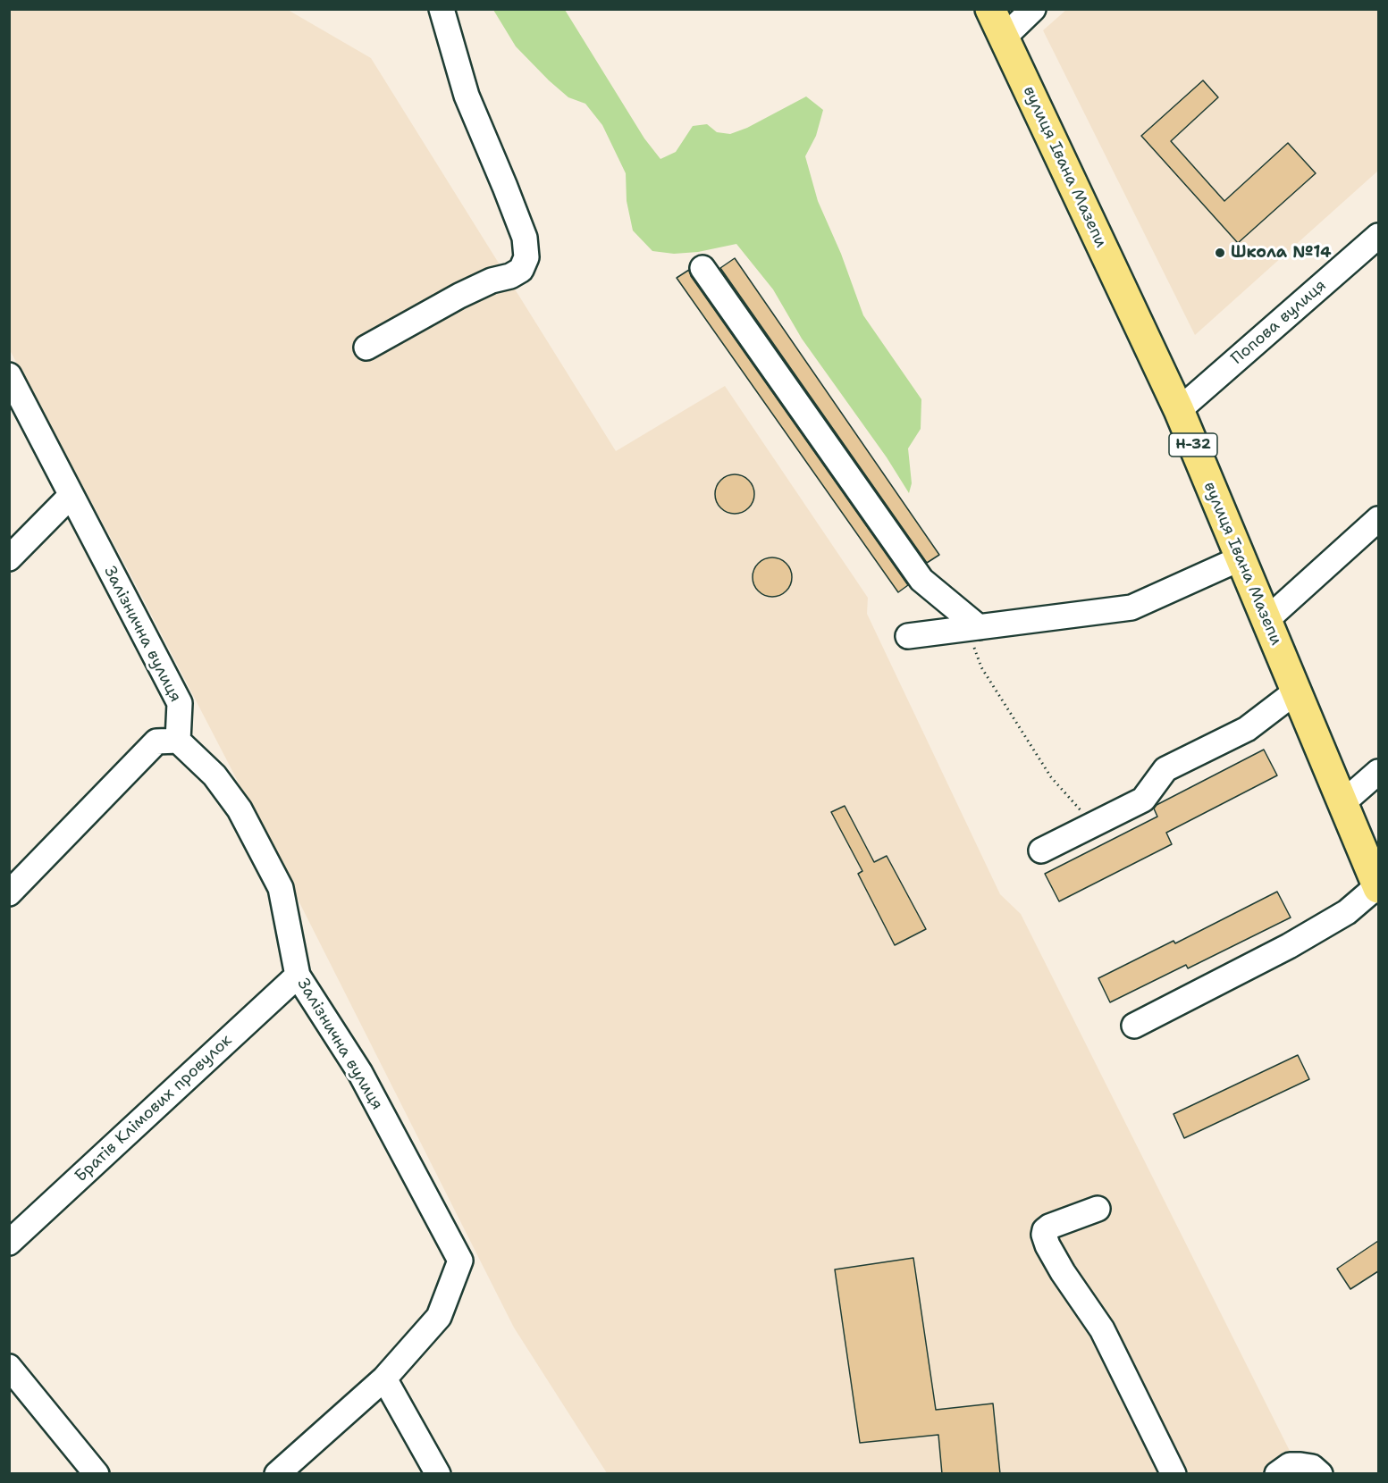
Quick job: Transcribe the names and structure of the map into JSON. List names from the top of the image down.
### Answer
{
  "streets": {
    "main road": ["вулиця Івана Мазепи", "Н-32"],
    "street": ["Попова вулиця", "Залізнична вулиця", "Братів Клімових провулок"]
  },
  "crossings": [
    ["вулиця Івана Мазепи", "Попова вулиця"],
    ["Залізнична вулиця", "Братів Клімових провулок"]
  ],
  "places": ["Школа №14"]
}
